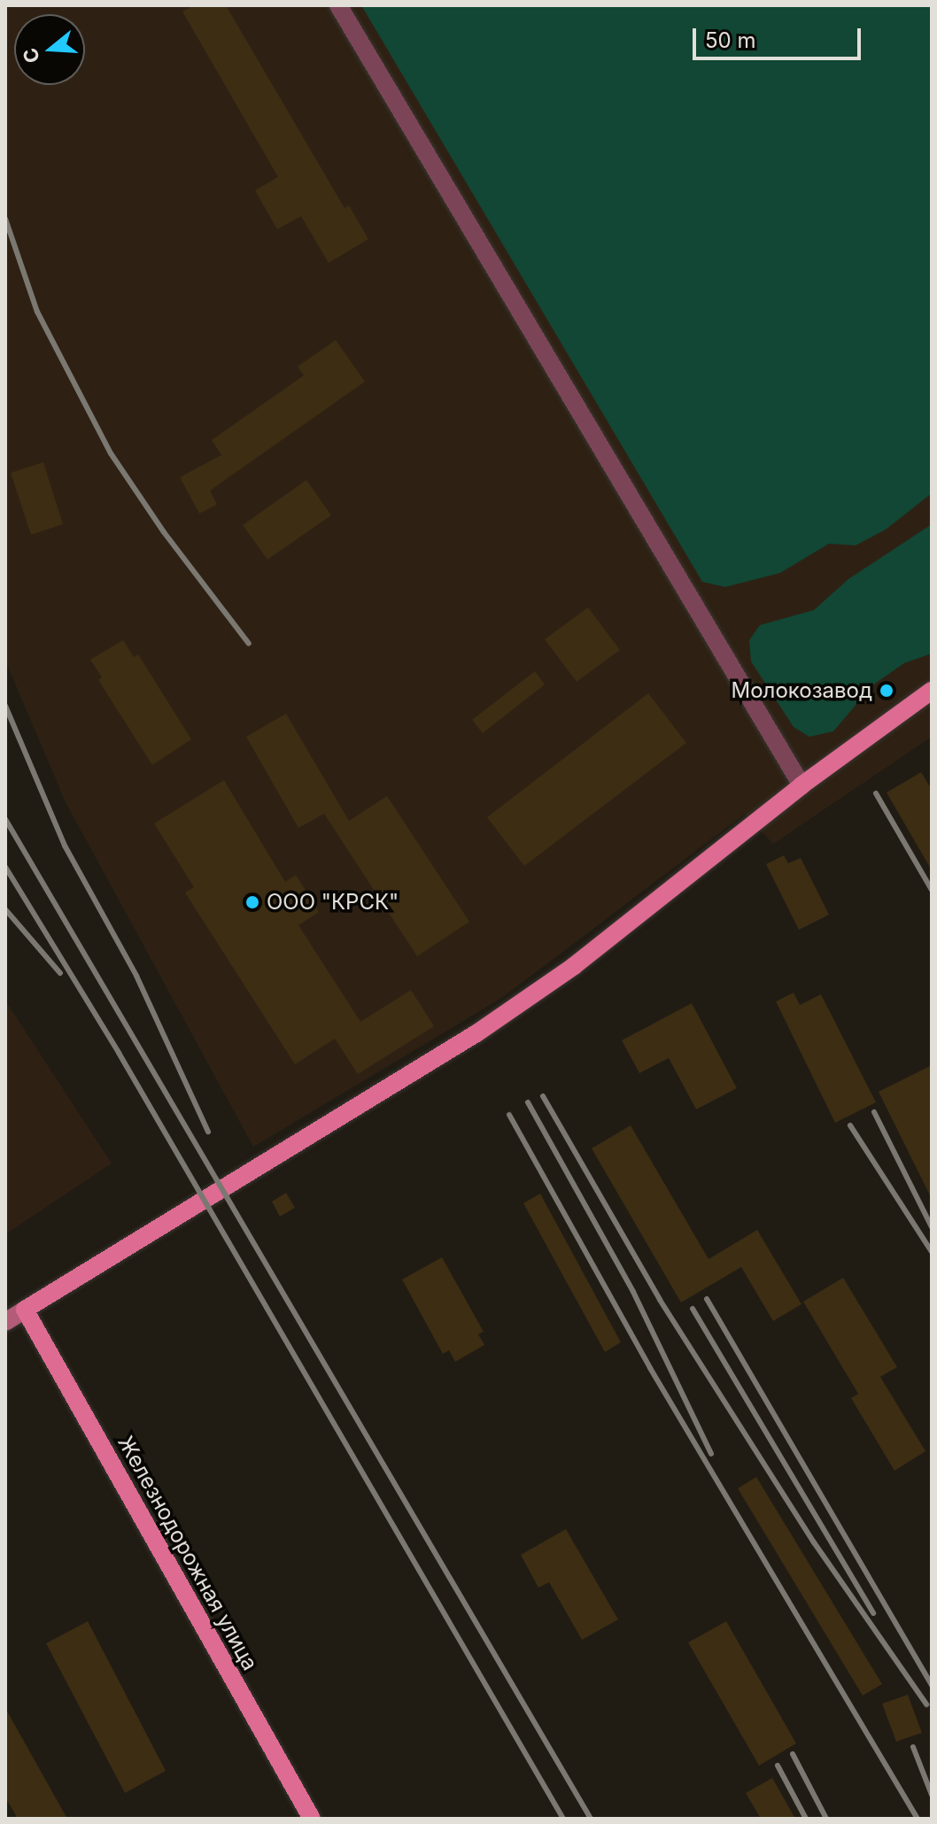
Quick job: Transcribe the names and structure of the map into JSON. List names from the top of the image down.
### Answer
{
  "streets": {
    "main road": ["Железнодорожная улица"]
  },
  "places": ["Молокозавод", "ООО \"КРСК\""],
  "scale_bar": "50 m",
  "north": "left"
}
